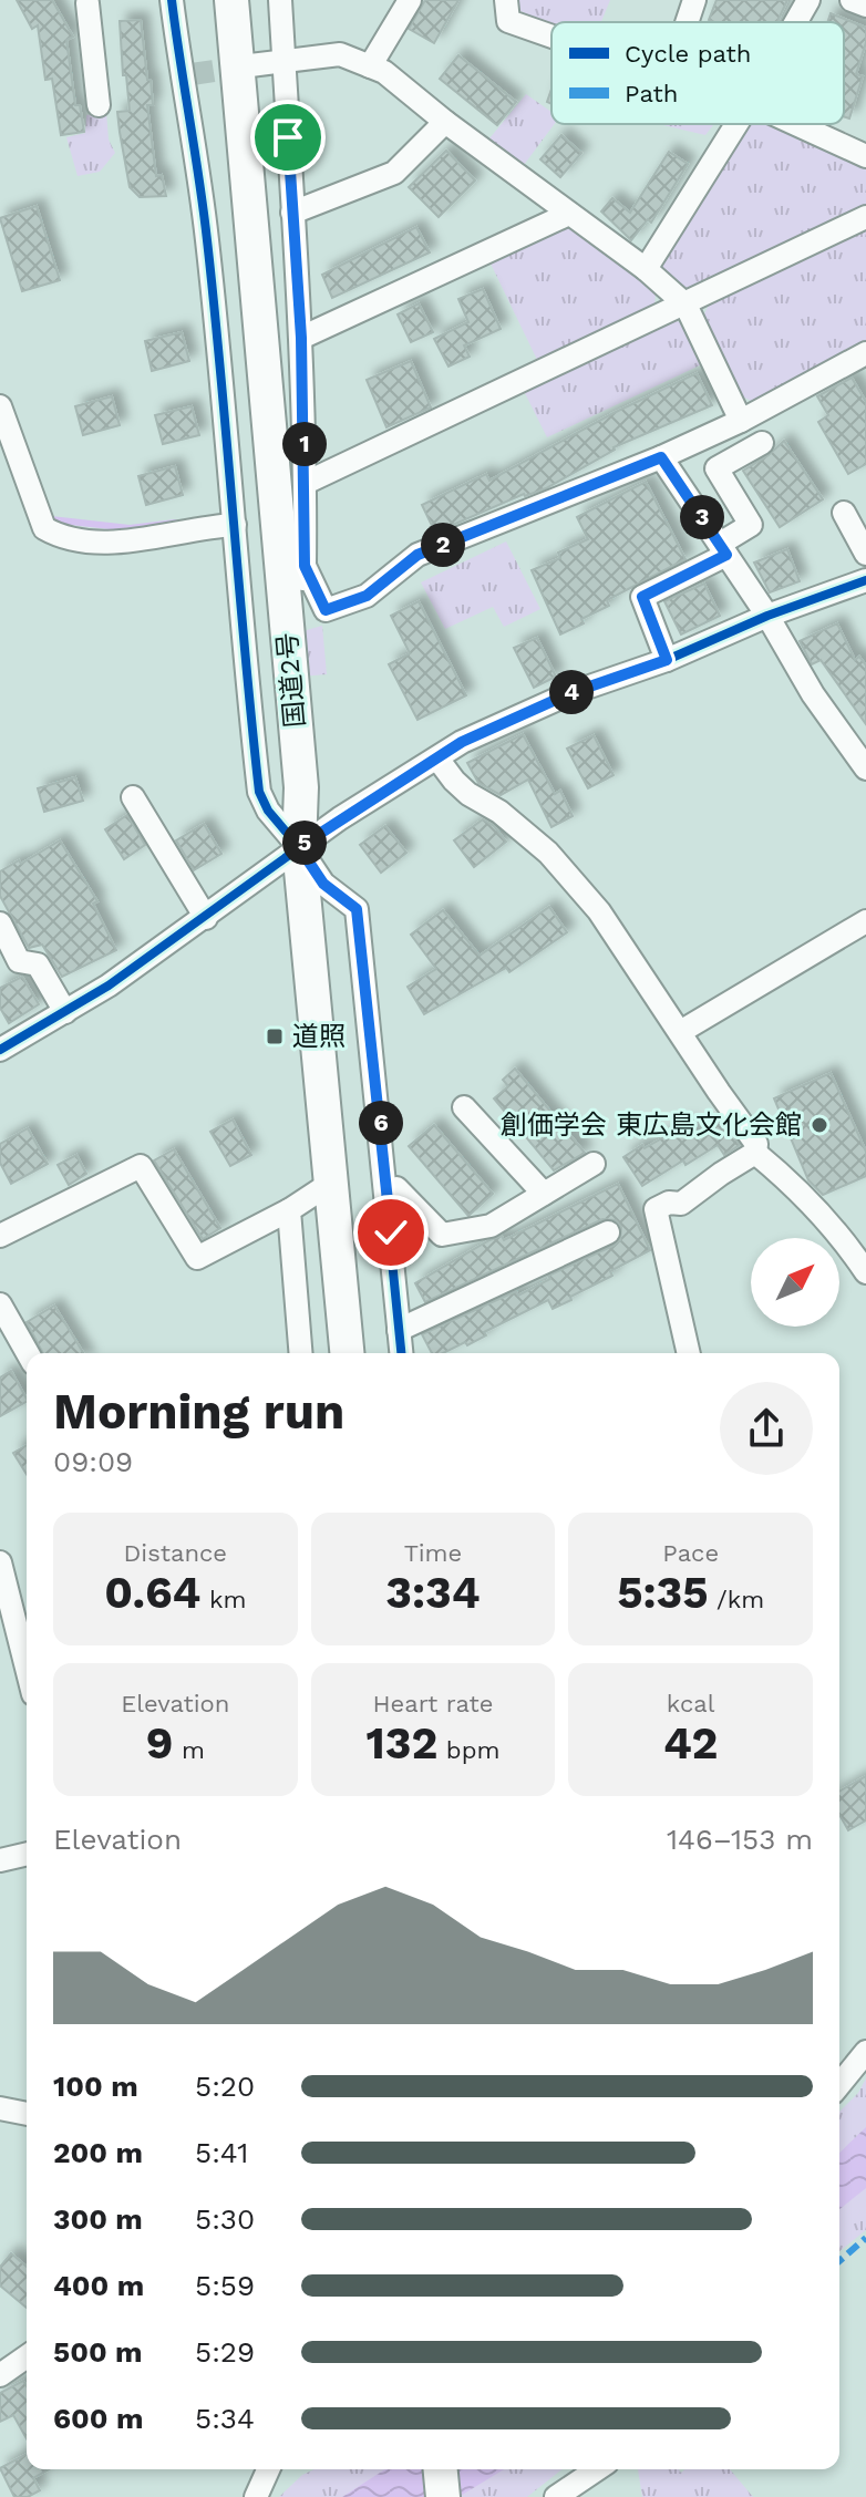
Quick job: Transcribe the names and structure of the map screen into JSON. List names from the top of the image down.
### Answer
{
  "streets": {
    "highway": ["国道2号"]
  },
  "places": {
    "transit": ["道照"],
    "other": ["創価学会 東広島文化会館"]
  },
  "legend": ["Cycle path", "Path"],
  "north": "top right",
  "page": {
    "pins": [
      "1",
      "3",
      "2",
      "4",
      "5",
      "6"
    ],
    "heading": ["Morning run", "09:09"],
    "stats": [
      ["Distance", "0.64 km"],
      ["Time", "3:34"],
      ["Pace", "5:35 /km"],
      ["Elevation", "9 m"],
      ["Heart rate", "132 bpm"],
      ["kcal", "42"]
    ],
    "chart": ["Elevation", "146–153 m"],
    "list": [
      {
        "name": "100 m",
        "note": "5:20"
      },
      {
        "name": "200 m",
        "note": "5:41"
      },
      {
        "name": "300 m",
        "note": "5:30"
      },
      {
        "name": "400 m",
        "note": "5:59"
      },
      {
        "name": "500 m",
        "note": "5:29"
      },
      {
        "name": "600 m",
        "note": "5:34"
      }
    ]
  }
}
